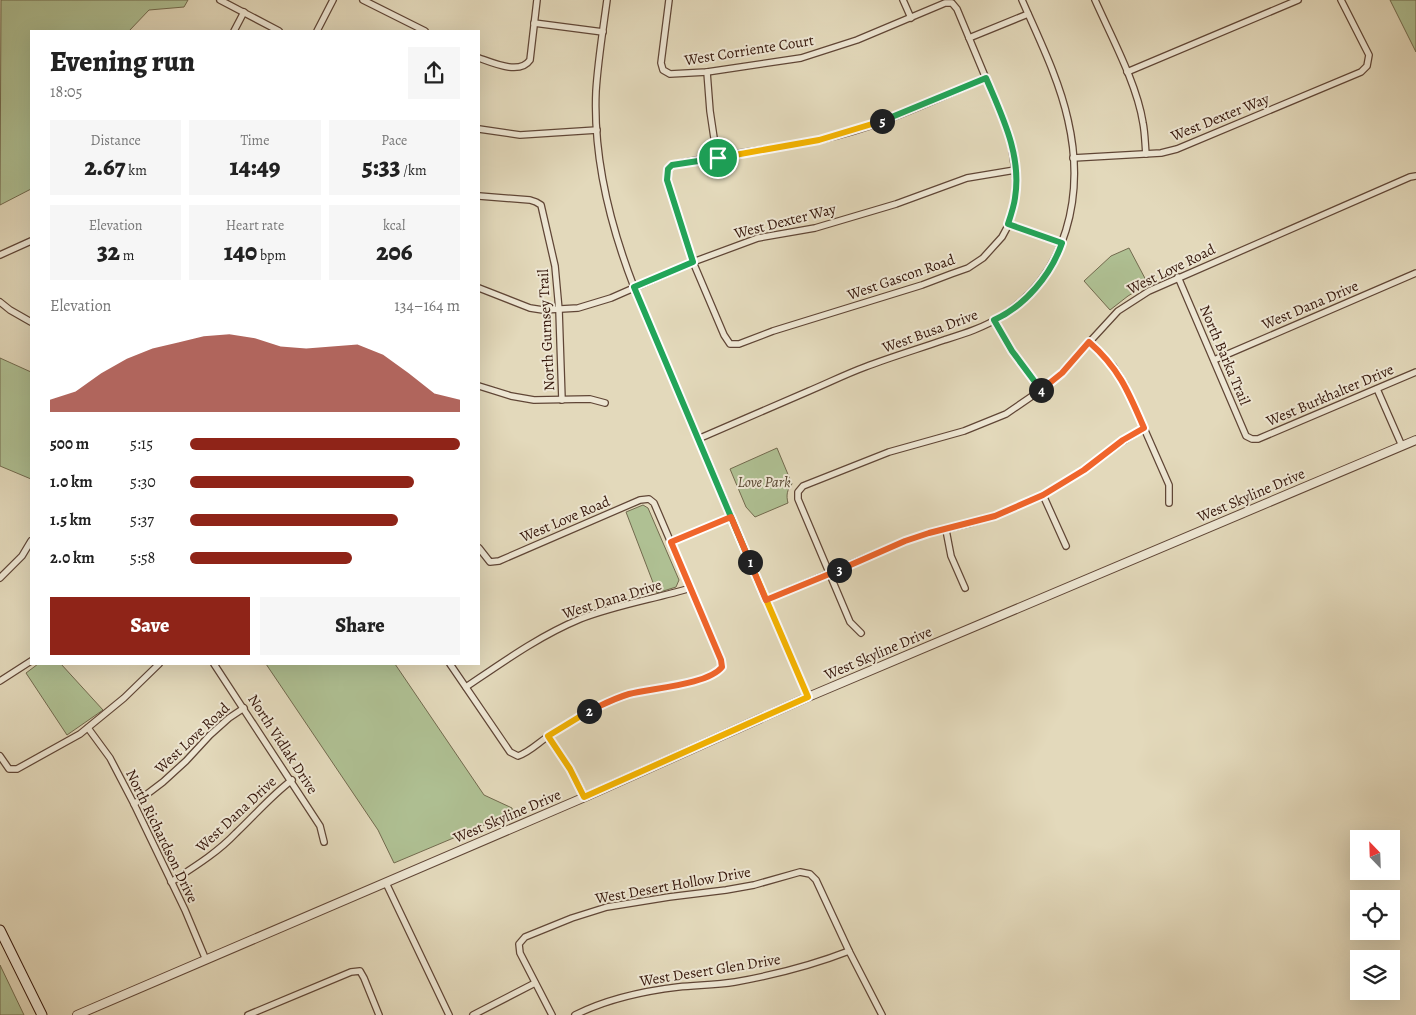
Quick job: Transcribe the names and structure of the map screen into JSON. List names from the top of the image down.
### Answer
{
  "streets": {
    "street": [
      "West Corriente Court",
      "West Dexter Way",
      "West Love Road",
      "West Gascon Road",
      "West Dana Drive",
      "North Gurnsey Trail",
      "West Busa Drive",
      "North Barka Trail",
      "West Burkhalter Drive",
      "West Skyline Drive",
      "North Vidlak Drive",
      "North Richardson Drive",
      "West Desert Hollow Drive",
      "West Desert Glen Drive"
    ]
  },
  "crossings": [
    ["West Corriente Court", "West Gascon Road"],
    ["West Dexter Way", "West Gascon Road"],
    ["West Dexter Way", "North Gurnsey Trail"],
    ["West Dexter Way", "West Busa Drive"],
    ["West Love Road", "North Barka Trail"],
    ["West Love Road", "North Vidlak Drive"],
    ["West Love Road", "North Richardson Drive"],
    ["West Dana Drive", "North Barka Trail"],
    ["West Dana Drive", "North Vidlak Drive"],
    ["West Dana Drive", "North Richardson Drive"],
    ["North Barka Trail", "West Burkhalter Drive"],
    ["West Skyline Drive", "North Richardson Drive"],
    ["West Desert Hollow Drive", "West Desert Glen Drive"]
  ],
  "parks": ["Love Park"],
  "north": "top left",
  "page": {
    "heading": ["Evening run", "18:05"],
    "pins": [
      "5",
      "4",
      "1",
      "3",
      "2"
    ],
    "stats": [
      ["Distance", "2.67 km"],
      ["Time", "14:49"],
      ["Pace", "5:33 /km"],
      ["Elevation", "32 m"],
      ["Heart rate", "140 bpm"],
      ["kcal", "206"]
    ],
    "chart": ["Elevation", "134–164 m"],
    "list": [
      {
        "name": "500 m",
        "note": "5:15"
      },
      {
        "name": "1.0 km",
        "note": "5:30"
      },
      {
        "name": "1.5 km",
        "note": "5:37"
      },
      {
        "name": "2.0 km",
        "note": "5:58"
      }
    ],
    "buttons": ["Save", "Share"]
  }
}
